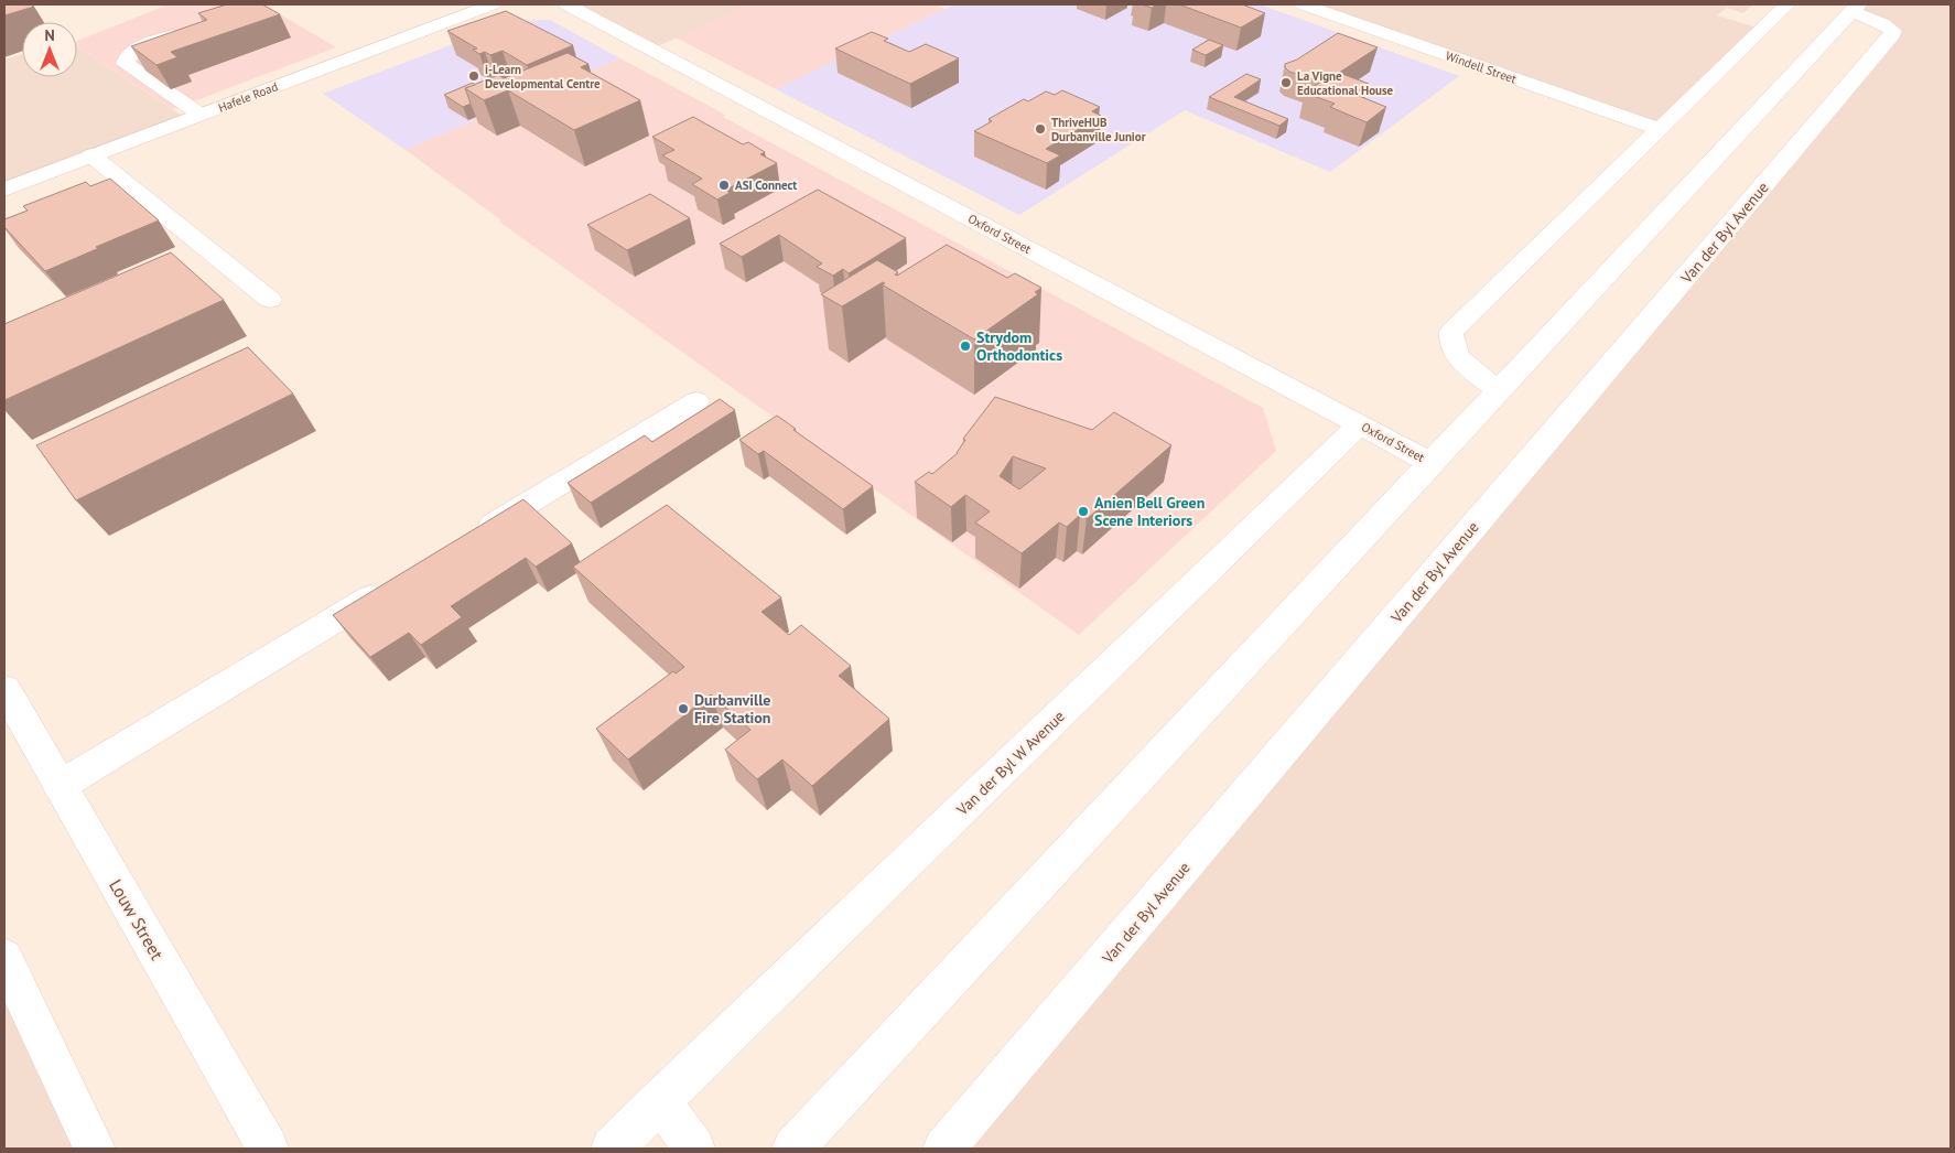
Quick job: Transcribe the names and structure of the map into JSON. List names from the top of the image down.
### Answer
{
  "streets": {
    "street": [
      "Windell Street",
      "Hafele Road",
      "Van der Byl Avenue",
      "Oxford Street",
      "Van der Byl W Avenue",
      "Louw Street"
    ]
  },
  "crossings": [
    ["Van der Byl Avenue", "Oxford Street"],
    ["Oxford Street", "Van der Byl W Avenue"]
  ],
  "places": [
    "i-Learn Developmental Centre",
    "La Vigne Educational House",
    "ThriveHUB Durbanville Junior",
    "ASI Connect",
    "Strydom Orthodontics",
    "Anien Bell Green Scene Interiors",
    "Durbanville Fire Station"
  ],
  "north": "top"
}
